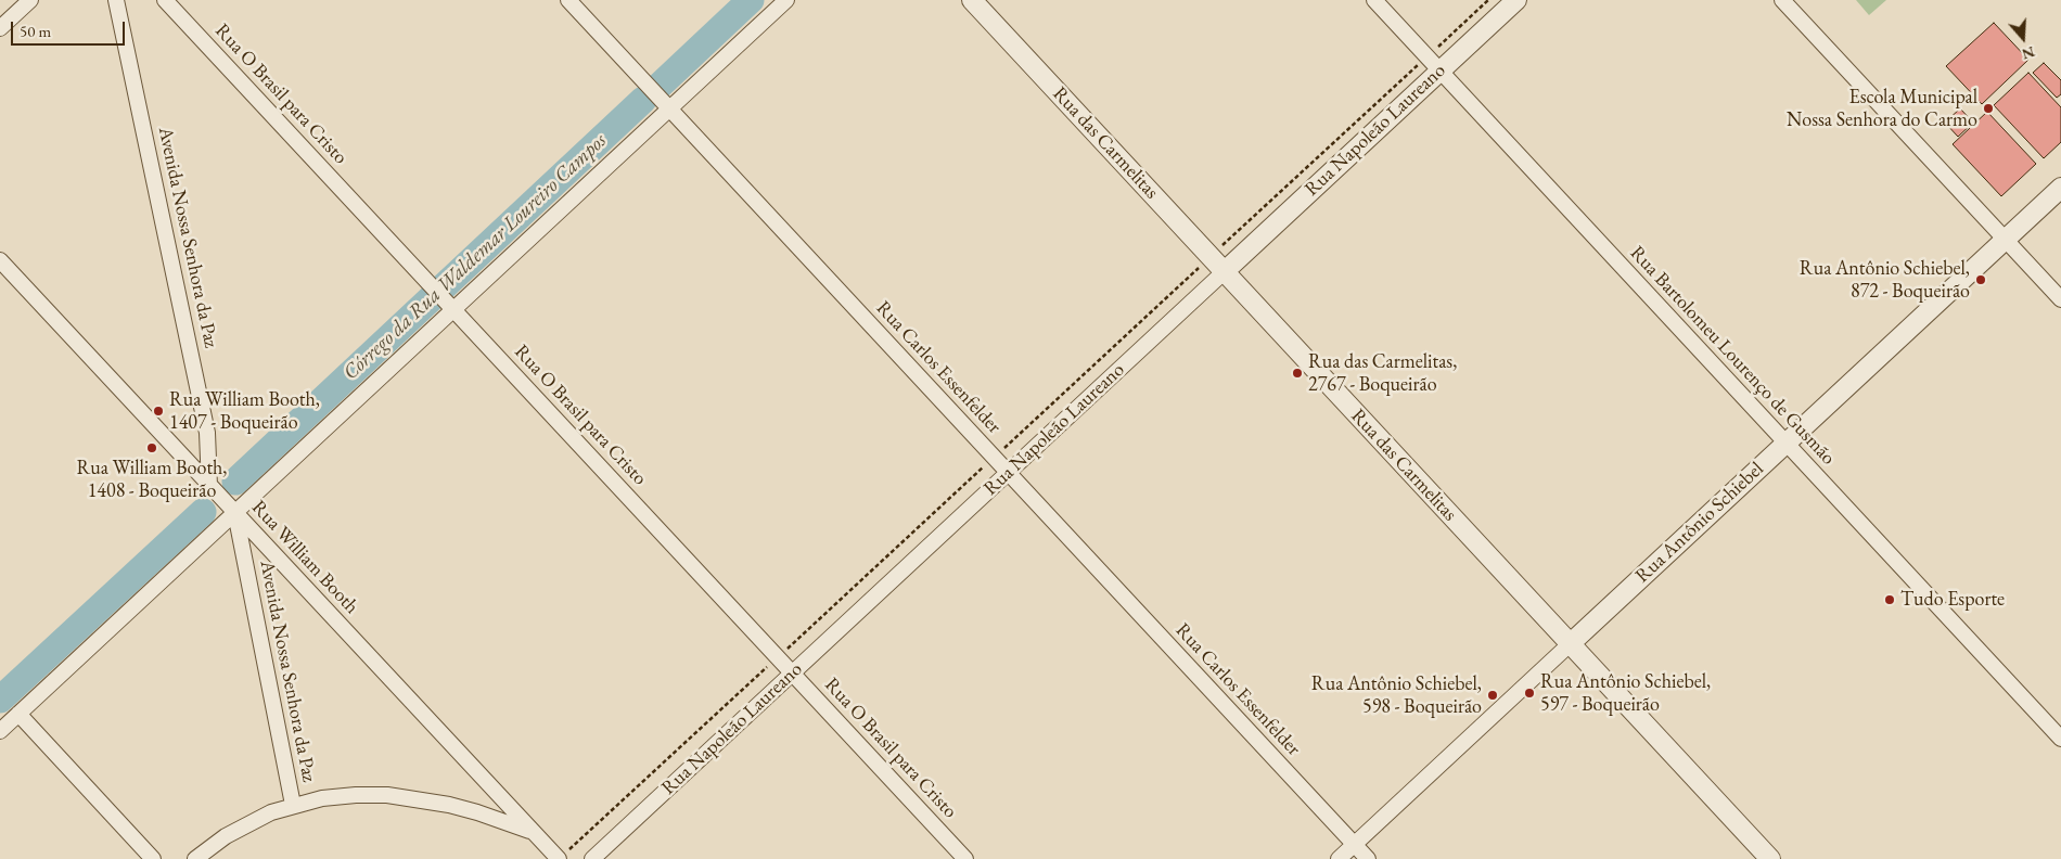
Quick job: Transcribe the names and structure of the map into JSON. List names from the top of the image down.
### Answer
{
  "streets": {
    "street": [
      "Rua O Brasil para Cristo",
      "Rua Napoleão Laureano",
      "Rua das Carmelitas",
      "Avenida Nossa Senhora da Paz",
      "Rua Bartolomeu Lourenço de Gusmão",
      "Rua Carlos Essenfelder",
      "Rua Antônio Schiebel",
      "Rua William Booth"
    ]
  },
  "crossings": [
    ["Rua O Brasil para Cristo", "Rua Napoleão Laureano"],
    ["Rua Napoleão Laureano", "Rua das Carmelitas"],
    ["Rua Napoleão Laureano", "Rua Bartolomeu Lourenço de Gusmão"],
    ["Rua Napoleão Laureano", "Rua Carlos Essenfelder"],
    ["Rua das Carmelitas", "Rua Antônio Schiebel"],
    ["Avenida Nossa Senhora da Paz", "Rua William Booth"],
    ["Rua Bartolomeu Lourenço de Gusmão", "Rua Antônio Schiebel"],
    ["Rua Carlos Essenfelder", "Rua Antônio Schiebel"]
  ],
  "water": ["Córrego da Rua Waldemar Loureiro Campos"],
  "places": [
    "Escola Municipal Nossa Senhora do Carmo",
    "Rua Antônio Schiebel, 872 - Boqueirão",
    "Rua das Carmelitas, 2767 - Boqueirão",
    "Rua William Booth, 1407 - Boqueirão",
    "Rua William Booth, 1408 - Boqueirão",
    "Tudo Esporte",
    "Rua Antônio Schiebel, 597 - Boqueirão",
    "Rua Antônio Schiebel, 598 - Boqueirão"
  ],
  "scale_bar": "50 m",
  "north": "bottom"
}
